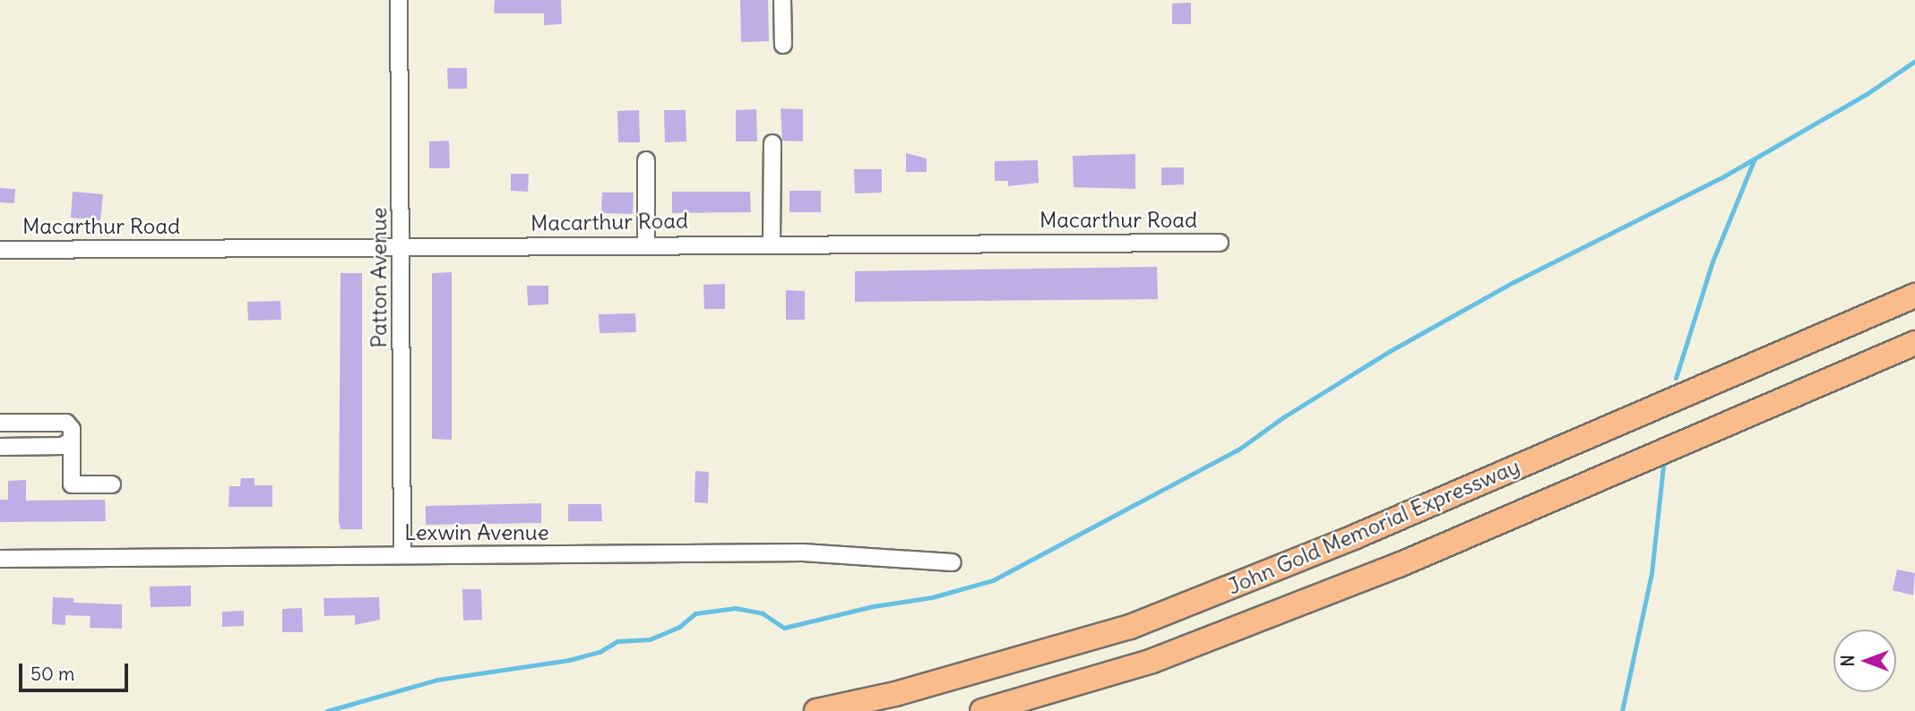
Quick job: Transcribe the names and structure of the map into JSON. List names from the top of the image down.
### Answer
{
  "streets": {
    "highway": ["John Gold Memorial Expressway"],
    "street": ["Macarthur Road", "Patton Avenue", "Lexwin Avenue"]
  },
  "crossings": [
    ["Macarthur Road", "Patton Avenue"],
    ["Patton Avenue", "Lexwin Avenue"]
  ],
  "scale_bar": "50 m",
  "north": "left"
}
